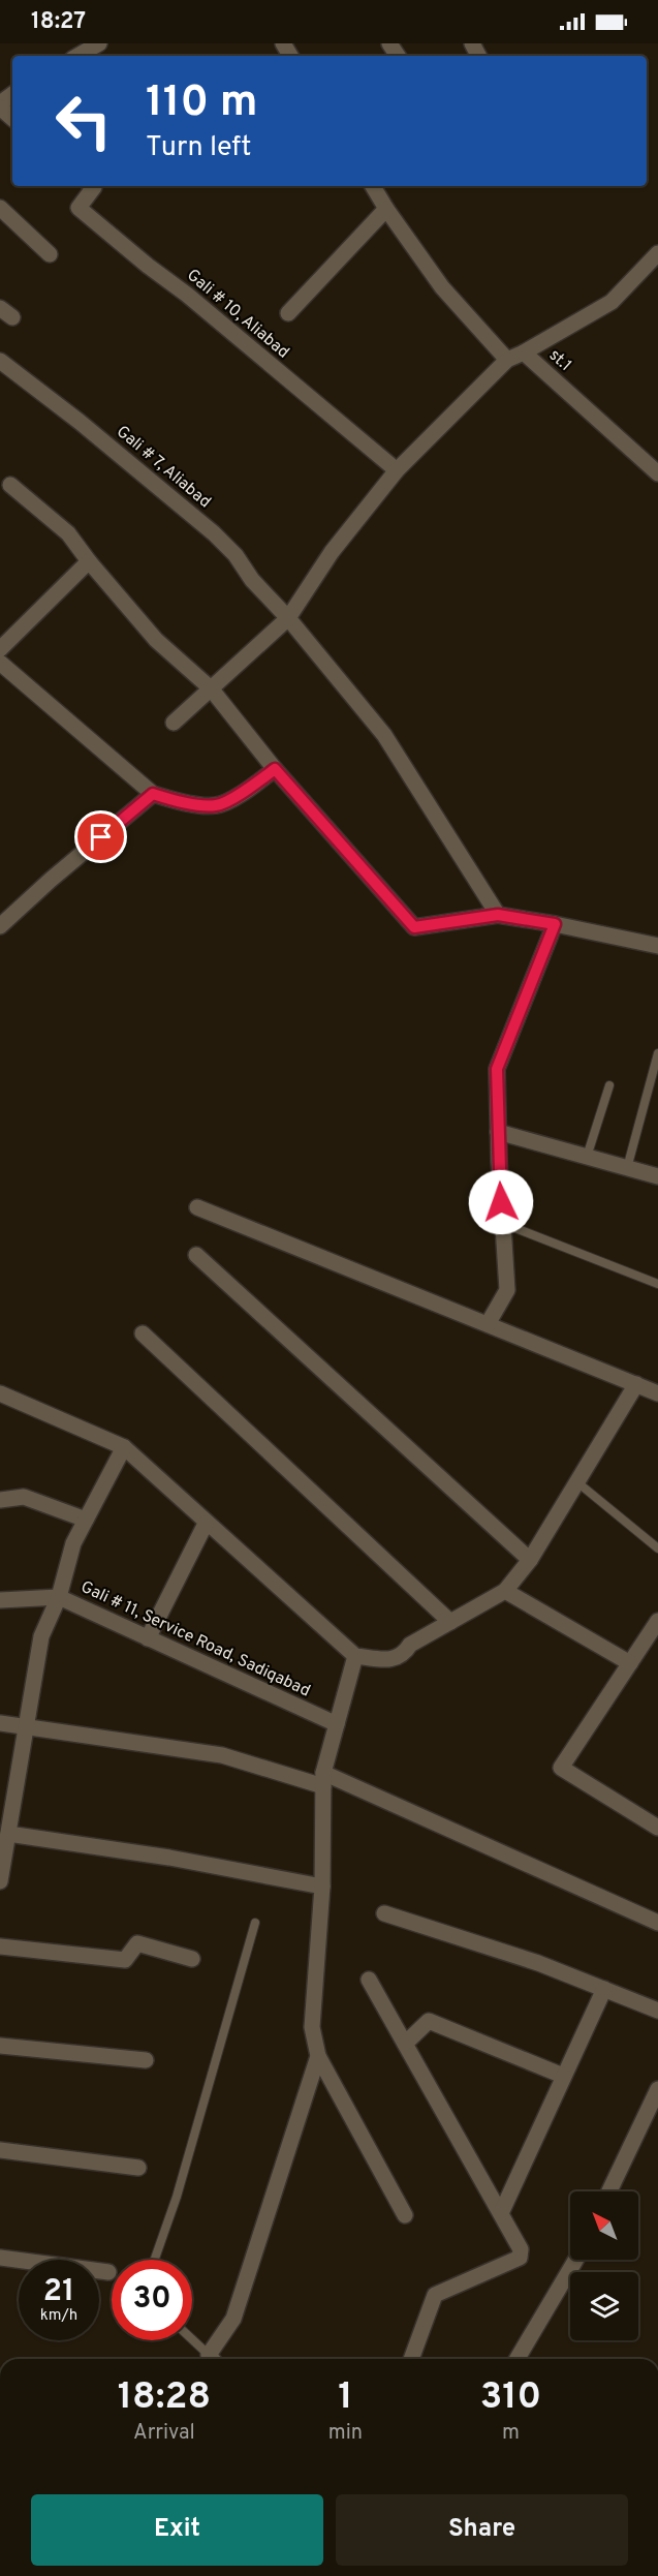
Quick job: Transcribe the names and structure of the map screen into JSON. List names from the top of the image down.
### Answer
{
  "streets": {
    "street": [
      "Gali # 10, Aliabad",
      "st.1",
      "Gali # 7, Aliabad",
      "Gali # 11, Service Road, Sadiqabad"
    ]
  },
  "north": "top left",
  "page": {
    "status": "18:27",
    "turn": ["110 m", "Turn left"],
    "speed": "21 km/h",
    "limit": "30",
    "eta": [
      "18:28",
      "Arrival",
      "1",
      "min",
      "310",
      "m"
    ],
    "buttons": ["Exit", "Share"]
  }
}
